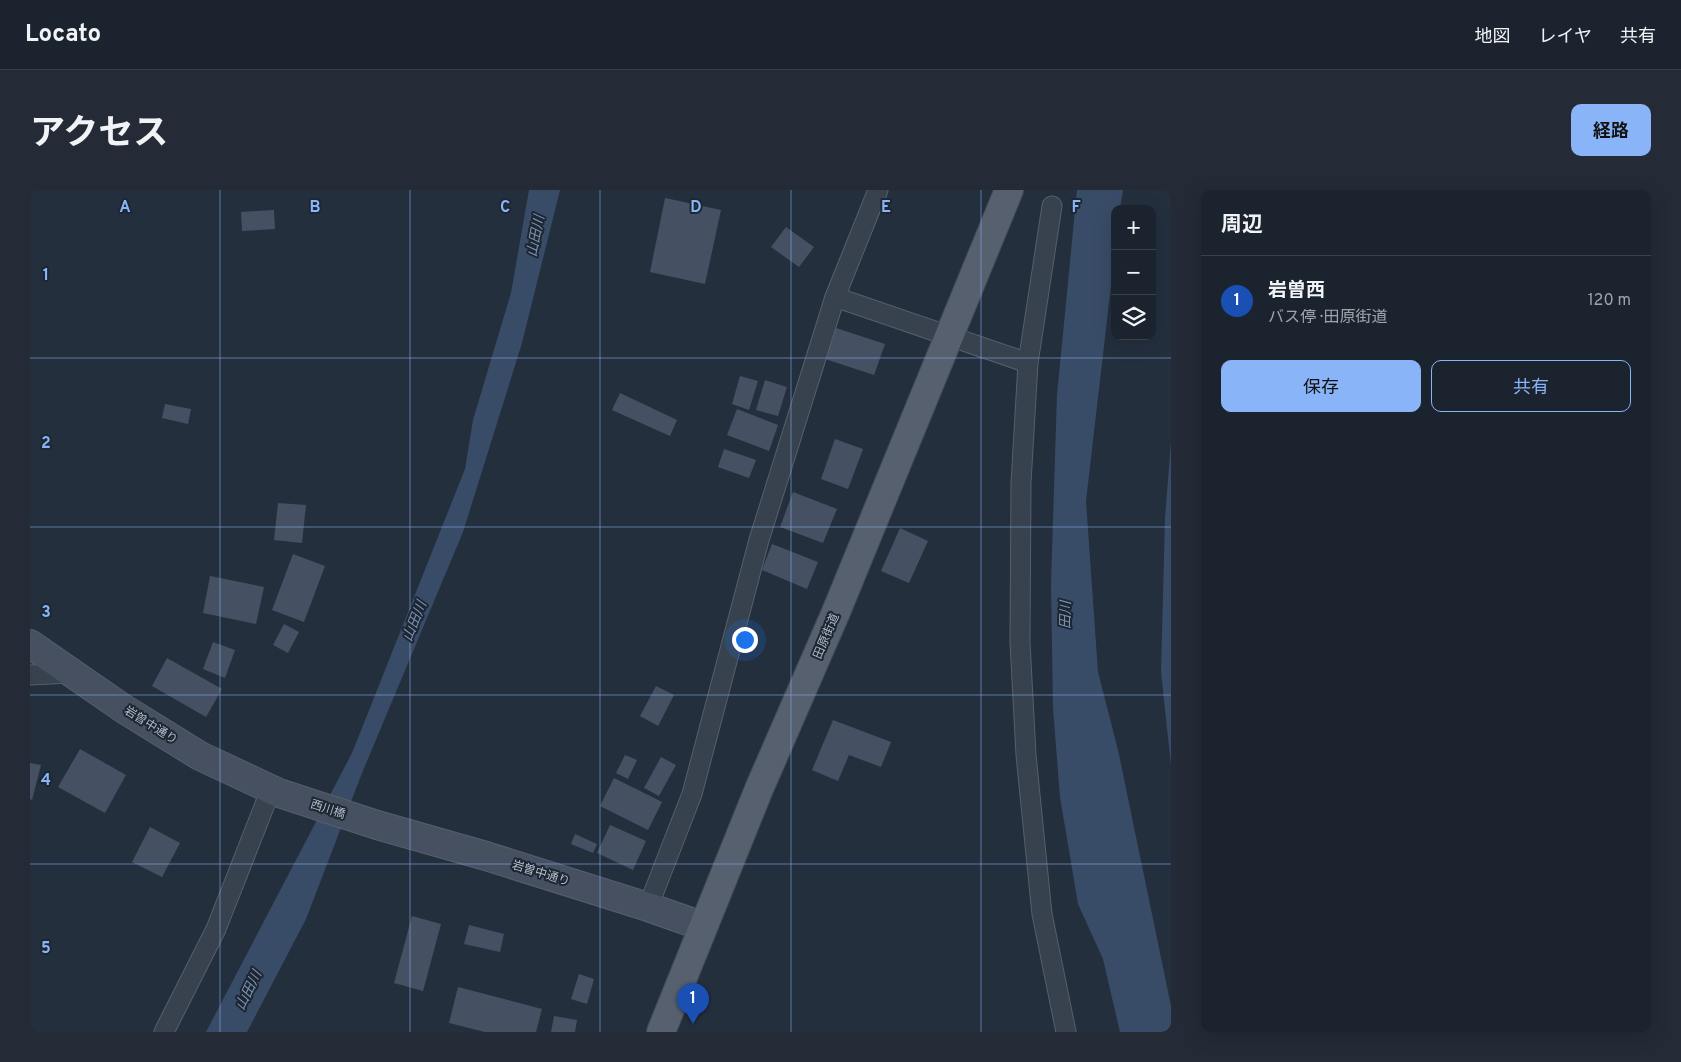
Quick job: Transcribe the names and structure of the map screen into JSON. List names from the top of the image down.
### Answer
{
  "streets": {
    "main road": ["田原街道"],
    "street": ["岩曽中通り", "西川橋"]
  },
  "crossings": [
    ["田原街道", "岩曽中通り"],
    ["岩曽中通り", "西川橋"]
  ],
  "water": ["山田川", "田川"],
  "page": {
    "header": "Locato",
    "nav": ["地図", "レイヤ", "共有"],
    "title": "アクセス",
    "buttons": [
      "経路",
      ["保存", "共有"]
    ],
    "heading": "周辺",
    "map_buttons": ["+", "−"],
    "list": [
      {
        "mark": "1",
        "name": "岩曽西",
        "note": "バス停 · 田原街道",
        "value": "120 m"
      }
    ],
    "pins": "1"
  },
  "grid": {
    "columns": [
      "A",
      "B",
      "C",
      "D",
      "E",
      "F"
    ],
    "rows": [
      "1",
      "2",
      "3",
      "4",
      "5"
    ]
  }
}
